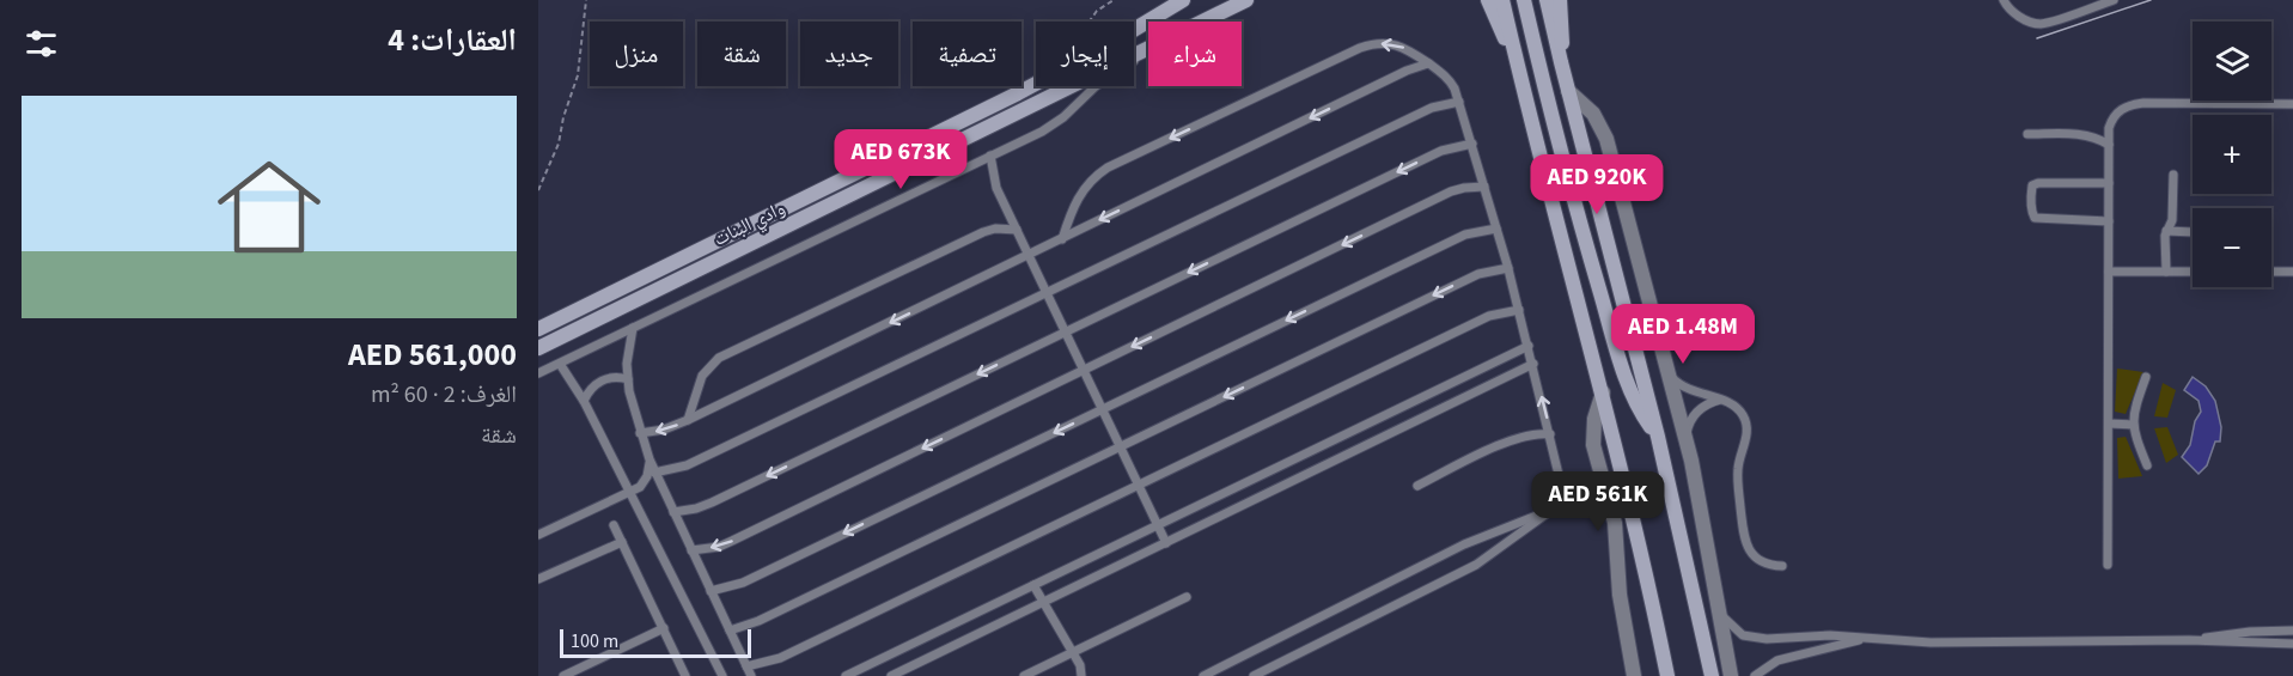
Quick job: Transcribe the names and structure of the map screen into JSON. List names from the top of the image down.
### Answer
{
  "streets": {
    "main road": ["وادي البنات"]
  },
  "scale_bar": "100 m",
  "page": {
    "heading": "العقارات: 4",
    "map_buttons": ["+", "−"],
    "chip": [
      "شراء",
      "إيجار",
      "تصفية",
      "جديد",
      "شقة",
      "منزل"
    ],
    "list": [
      {
        "name": "AED 561,000",
        "note": "الغرف: 2 · 60 m² · شقة"
      }
    ],
    "price": [
      "AED 673K",
      "AED 920K",
      "AED 1.48M",
      "AED 561K"
    ],
    "scale": "100 m"
  }
}
